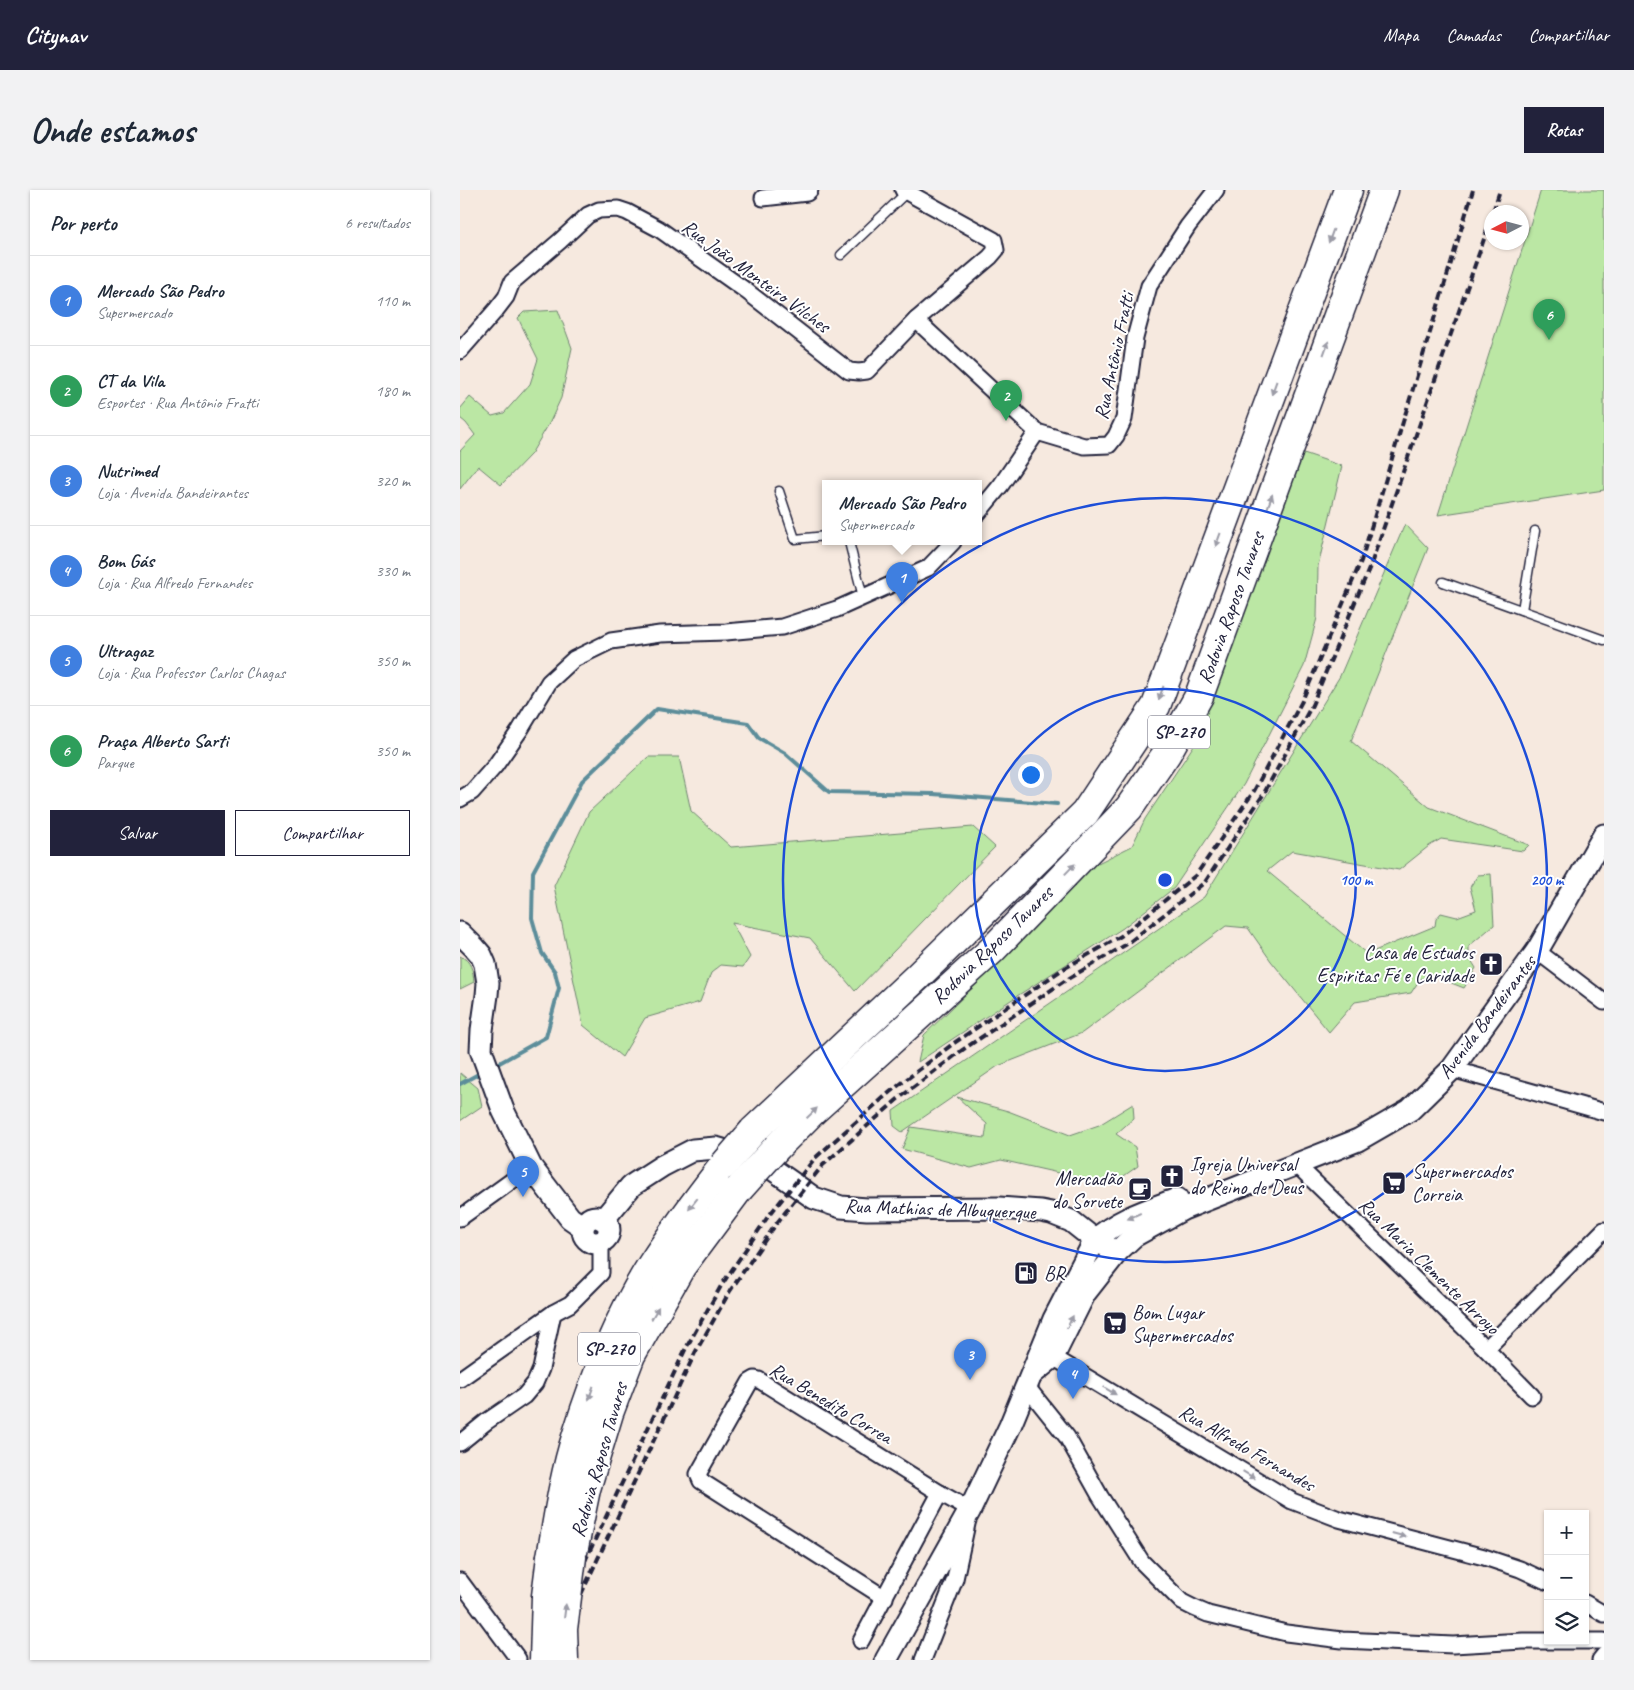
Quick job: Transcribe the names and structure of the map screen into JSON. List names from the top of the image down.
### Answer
{
  "streets": {
    "highway": ["Rodovia Raposo Tavares", "SP-270"],
    "main road": ["Avenida Bandeirantes", "Rua Mathias de Albuquerque"],
    "street": [
      "Rua João Monteiro Vilches",
      "Rua Antônio Fratti",
      "Rua Maria Clemente Arroyo",
      "Rua Benedito Correa",
      "Rua Alfredo Fernandes"
    ]
  },
  "crossings": [
    ["Avenida Bandeirantes", "Rua Mathias de Albuquerque"],
    ["Avenida Bandeirantes", "Rua Maria Clemente Arroyo"],
    ["Avenida Bandeirantes", "Rua Benedito Correa"],
    ["Avenida Bandeirantes", "Rua Alfredo Fernandes"]
  ],
  "places": {
    "church": ["Casa de Estudos Espiritas Fé e Caridade", "Igreja Universal do Reino de Deus"],
    "supermarket": ["Supermercados Correia", "Bom Lugar Supermercados"],
    "cafe": ["Mercadão do Sorvete"],
    "fuel station": ["BR"]
  },
  "north": "left",
  "page": {
    "header": "Citynav",
    "nav": ["Mapa", "Camadas", "Compartilhar"],
    "buttons": [
      "Rotas",
      ["Salvar", "Compartilhar"]
    ],
    "title": "Onde estamos",
    "heading": ["Por perto", "6 resultados"],
    "list": [
      {
        "mark": "1",
        "name": "Mercado São Pedro",
        "note": "Supermercado",
        "value": "110 m"
      },
      {
        "mark": "2",
        "name": "CT da Vila",
        "note": "Esportes · Rua Antônio Fratti",
        "value": "180 m"
      },
      {
        "mark": "3",
        "name": "Nutrimed",
        "note": "Loja · Avenida Bandeirantes",
        "value": "320 m"
      },
      {
        "mark": "4",
        "name": "Bom Gás",
        "note": "Loja · Rua Alfredo Fernandes",
        "value": "330 m"
      },
      {
        "mark": "5",
        "name": "Ultragaz",
        "note": "Loja · Rua Professor Carlos Chagas",
        "value": "350 m"
      },
      {
        "mark": "6",
        "name": "Praça Alberto Sarti",
        "note": "Parque",
        "value": "350 m"
      }
    ],
    "pins": [
      "6",
      "2",
      "1",
      "5",
      "3",
      "4"
    ],
    "popup": ["Mercado São Pedro", "Supermercado"],
    "map_buttons": ["+", "−"]
  },
  "rings": ["100 m", "200 m"]
}
